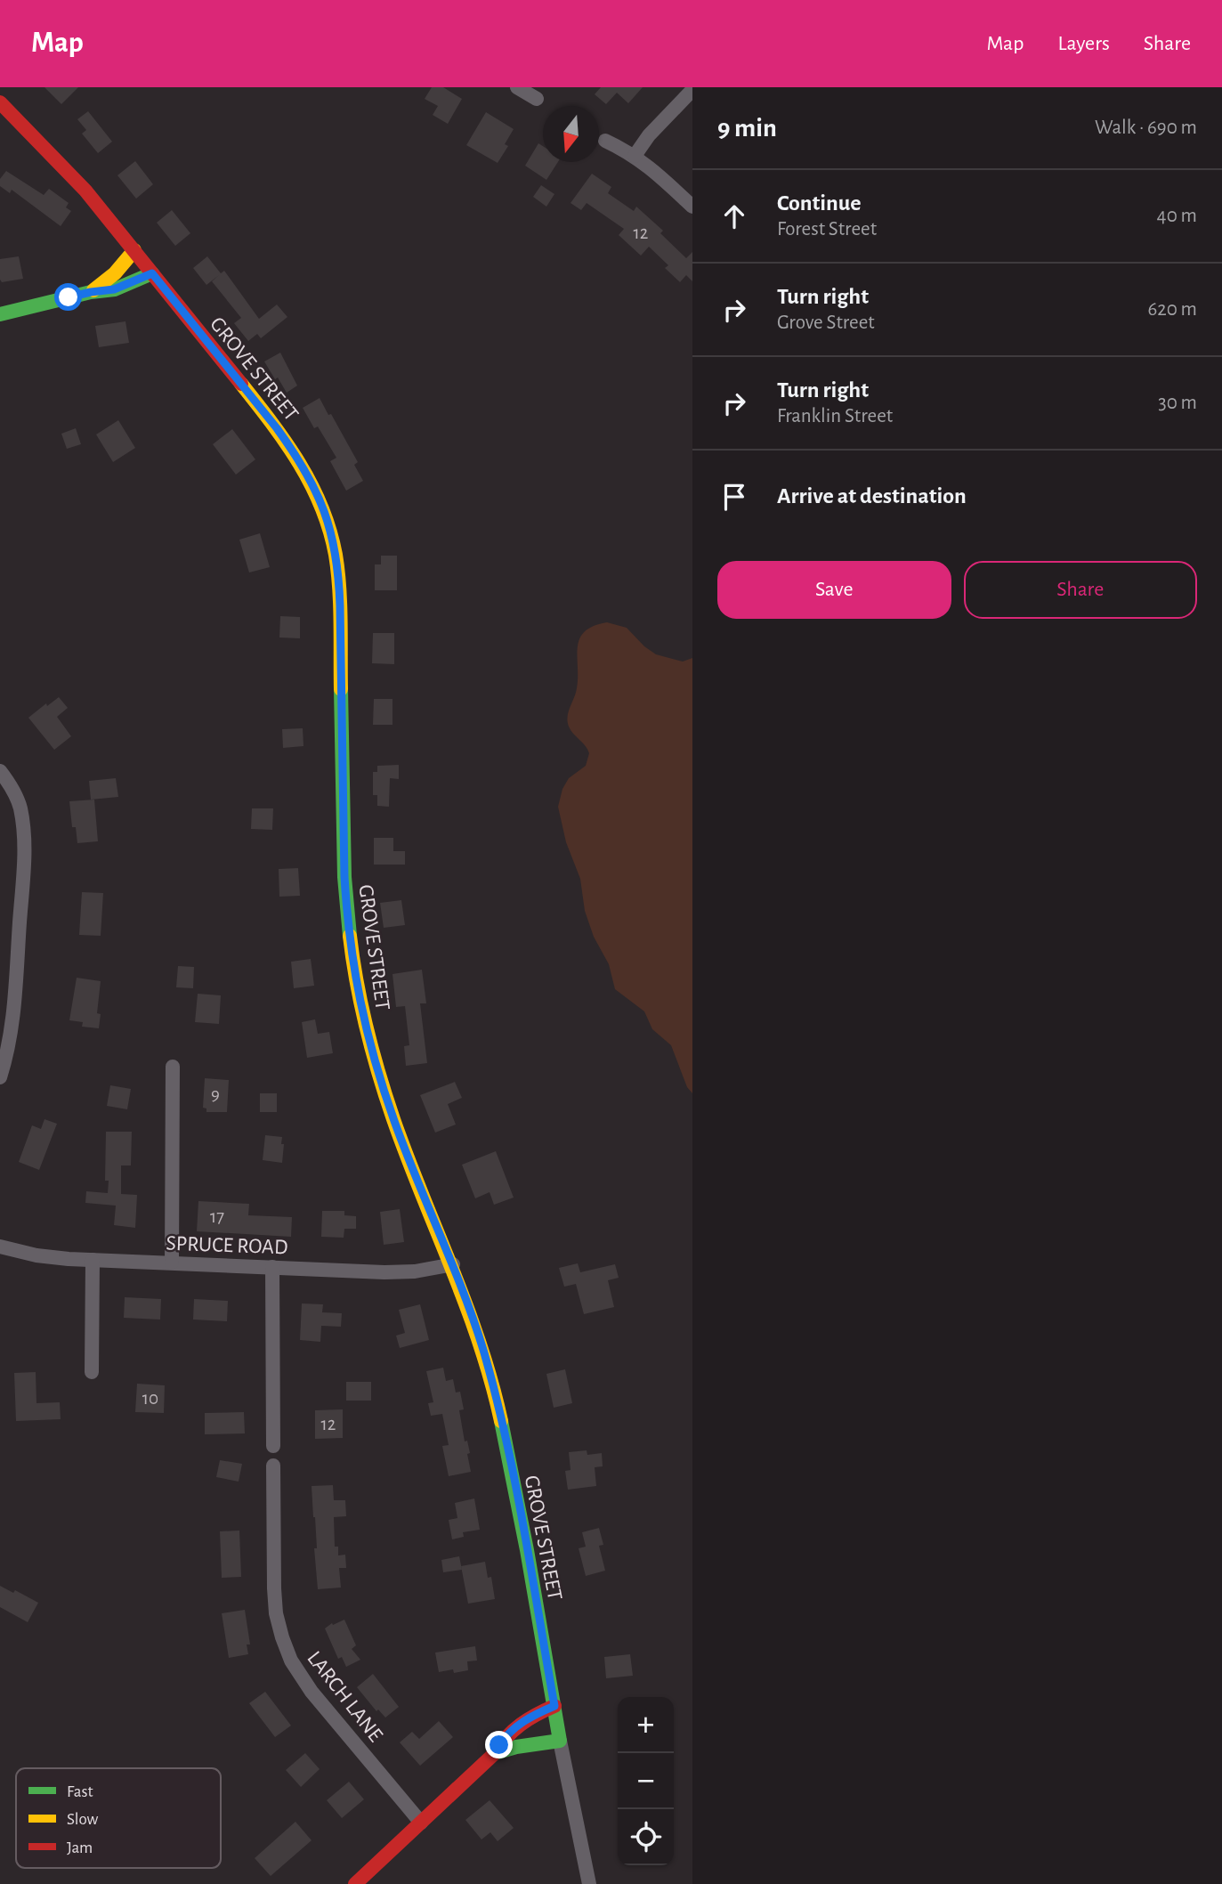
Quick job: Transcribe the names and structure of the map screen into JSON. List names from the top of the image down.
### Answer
{
  "streets": {
    "main road": ["GROVE STREET"],
    "street": ["SPRUCE ROAD", "LARCH LANE"]
  },
  "crossings": [
    ["GROVE STREET", "SPRUCE ROAD"]
  ],
  "house_numbers": [
    "12",
    "9",
    "17",
    "10",
    "12"
  ],
  "legend": ["Fast", "Slow", "Jam"],
  "north": "bottom",
  "page": {
    "header": "Map",
    "nav": ["Map", "Layers", "Share"],
    "heading": ["9 min", "Walk · 690 m"],
    "list": [
      ["Continue", "Forest Street", "40 m"],
      ["Turn right", "Grove Street", "620 m"],
      ["Turn right", "Franklin Street", "30 m"],
      "Arrive at destination"
    ],
    "buttons": ["Save", "Share"],
    "map_buttons": ["+", "−"]
  }
}
